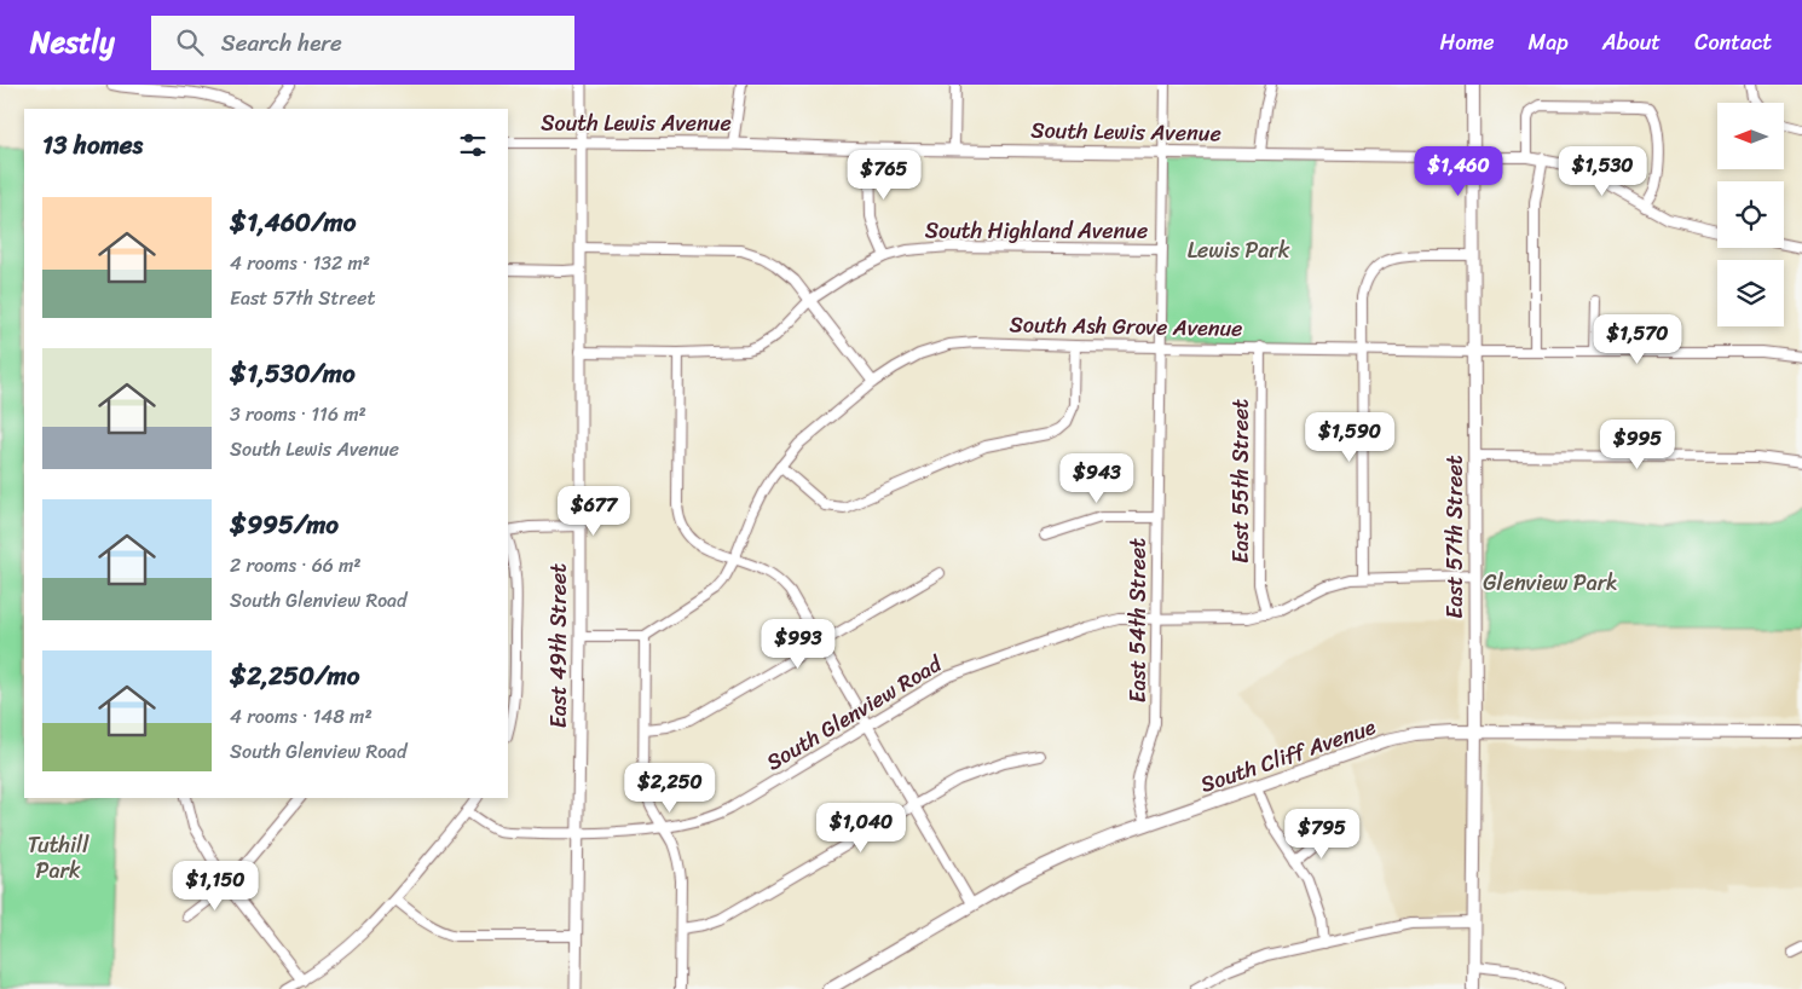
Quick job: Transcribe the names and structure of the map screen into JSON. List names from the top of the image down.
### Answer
{
  "streets": {
    "main road": ["East 57th Street", "South Cliff Avenue"],
    "street": [
      "South Lewis Avenue",
      "South Highland Avenue",
      "South Ash Grove Avenue",
      "East 55th Street",
      "East 54th Street",
      "East 49th Street",
      "South Glenview Road"
    ]
  },
  "crossings": [
    ["South Lewis Avenue", "East 57th Street"],
    ["South Lewis Avenue", "East 54th Street"],
    ["South Lewis Avenue", "East 49th Street"],
    ["South Highland Avenue", "East 54th Street"],
    ["South Highland Avenue", "East 49th Street"],
    ["South Ash Grove Avenue", "East 55th Street"],
    ["South Ash Grove Avenue", "East 57th Street"],
    ["South Ash Grove Avenue", "East 54th Street"],
    ["East 55th Street", "South Glenview Road"],
    ["East 57th Street", "South Glenview Road"],
    ["East 57th Street", "South Cliff Avenue"],
    ["East 54th Street", "South Glenview Road"],
    ["East 54th Street", "South Cliff Avenue"],
    ["East 49th Street", "South Glenview Road"]
  ],
  "parks": ["Lewis Park", "Glenview Park", "Tuthill Park"],
  "north": "left",
  "page": {
    "header": "Nestly",
    "search": "Search here",
    "nav": [
      "Home",
      "Map",
      "About",
      "Contact"
    ],
    "heading": "13 homes",
    "price": [
      "$1,460",
      "$1,530",
      "$765",
      "$1,570",
      "$1,590",
      "$995",
      "$943",
      "$677",
      "$993",
      "$2,250",
      "$1,040",
      "$795",
      "$1,150"
    ],
    "list": [
      {
        "name": "$1,460/mo",
        "note": "4 rooms · 132 m² · East 57th Street"
      },
      {
        "name": "$1,530/mo",
        "note": "3 rooms · 116 m² · South Lewis Avenue"
      },
      {
        "name": "$995/mo",
        "note": "2 rooms · 66 m² · South Glenview Road"
      },
      {
        "name": "$2,250/mo",
        "note": "4 rooms · 148 m² · South Glenview Road"
      }
    ]
  }
}
